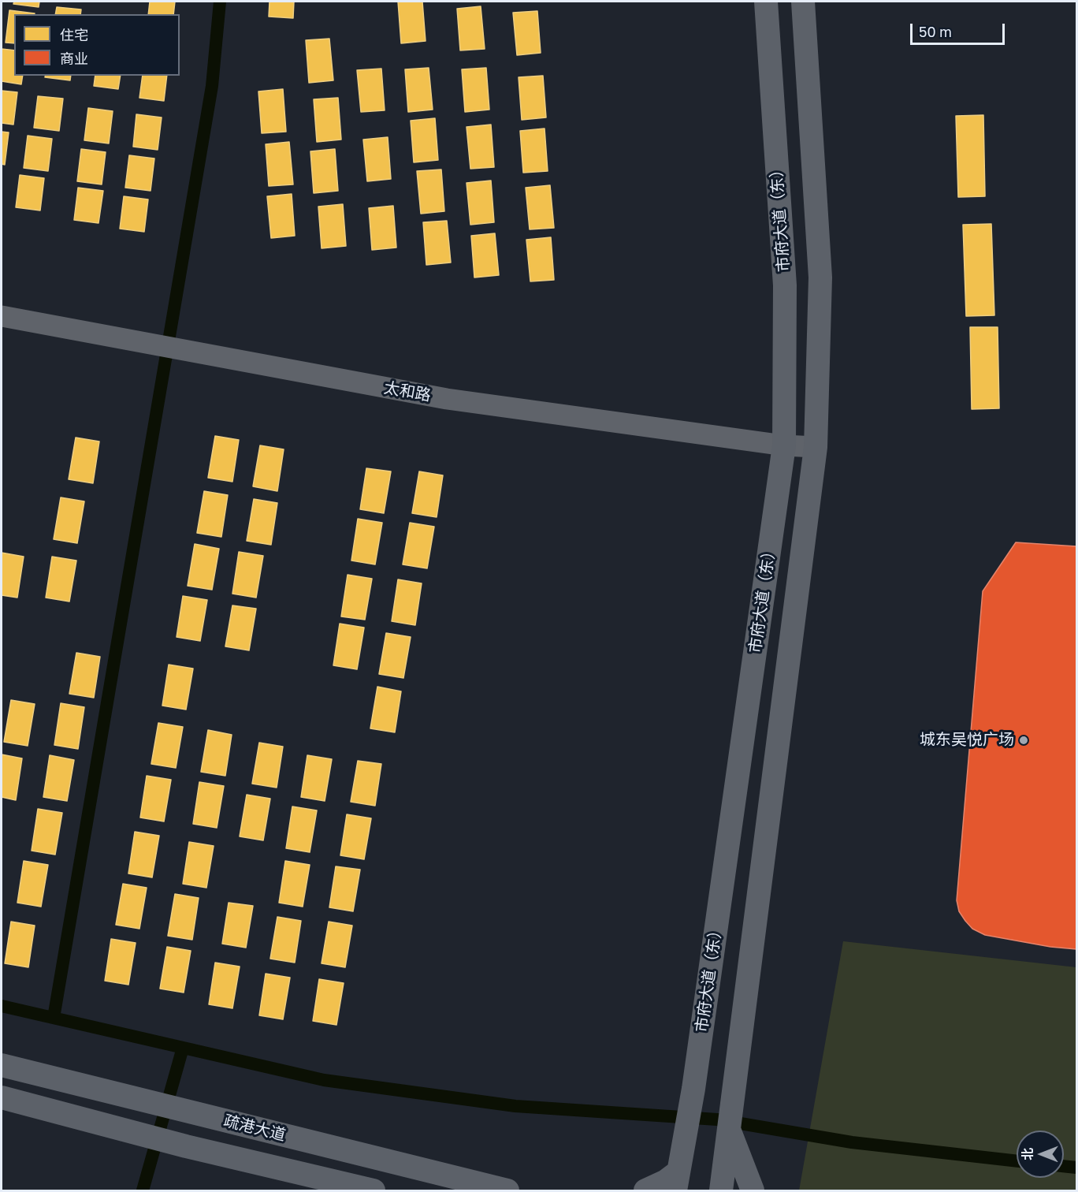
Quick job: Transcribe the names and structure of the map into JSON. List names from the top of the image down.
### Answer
{
  "streets": {
    "main road": ["市府大道（东）", "疏港大道"],
    "street": ["太和路"]
  },
  "crossings": [
    ["市府大道（东）", "太和路"]
  ],
  "places": ["城东吴悦广场"],
  "legend": ["住宅", "商业"],
  "scale_bar": "50 m",
  "north": "left"
}
